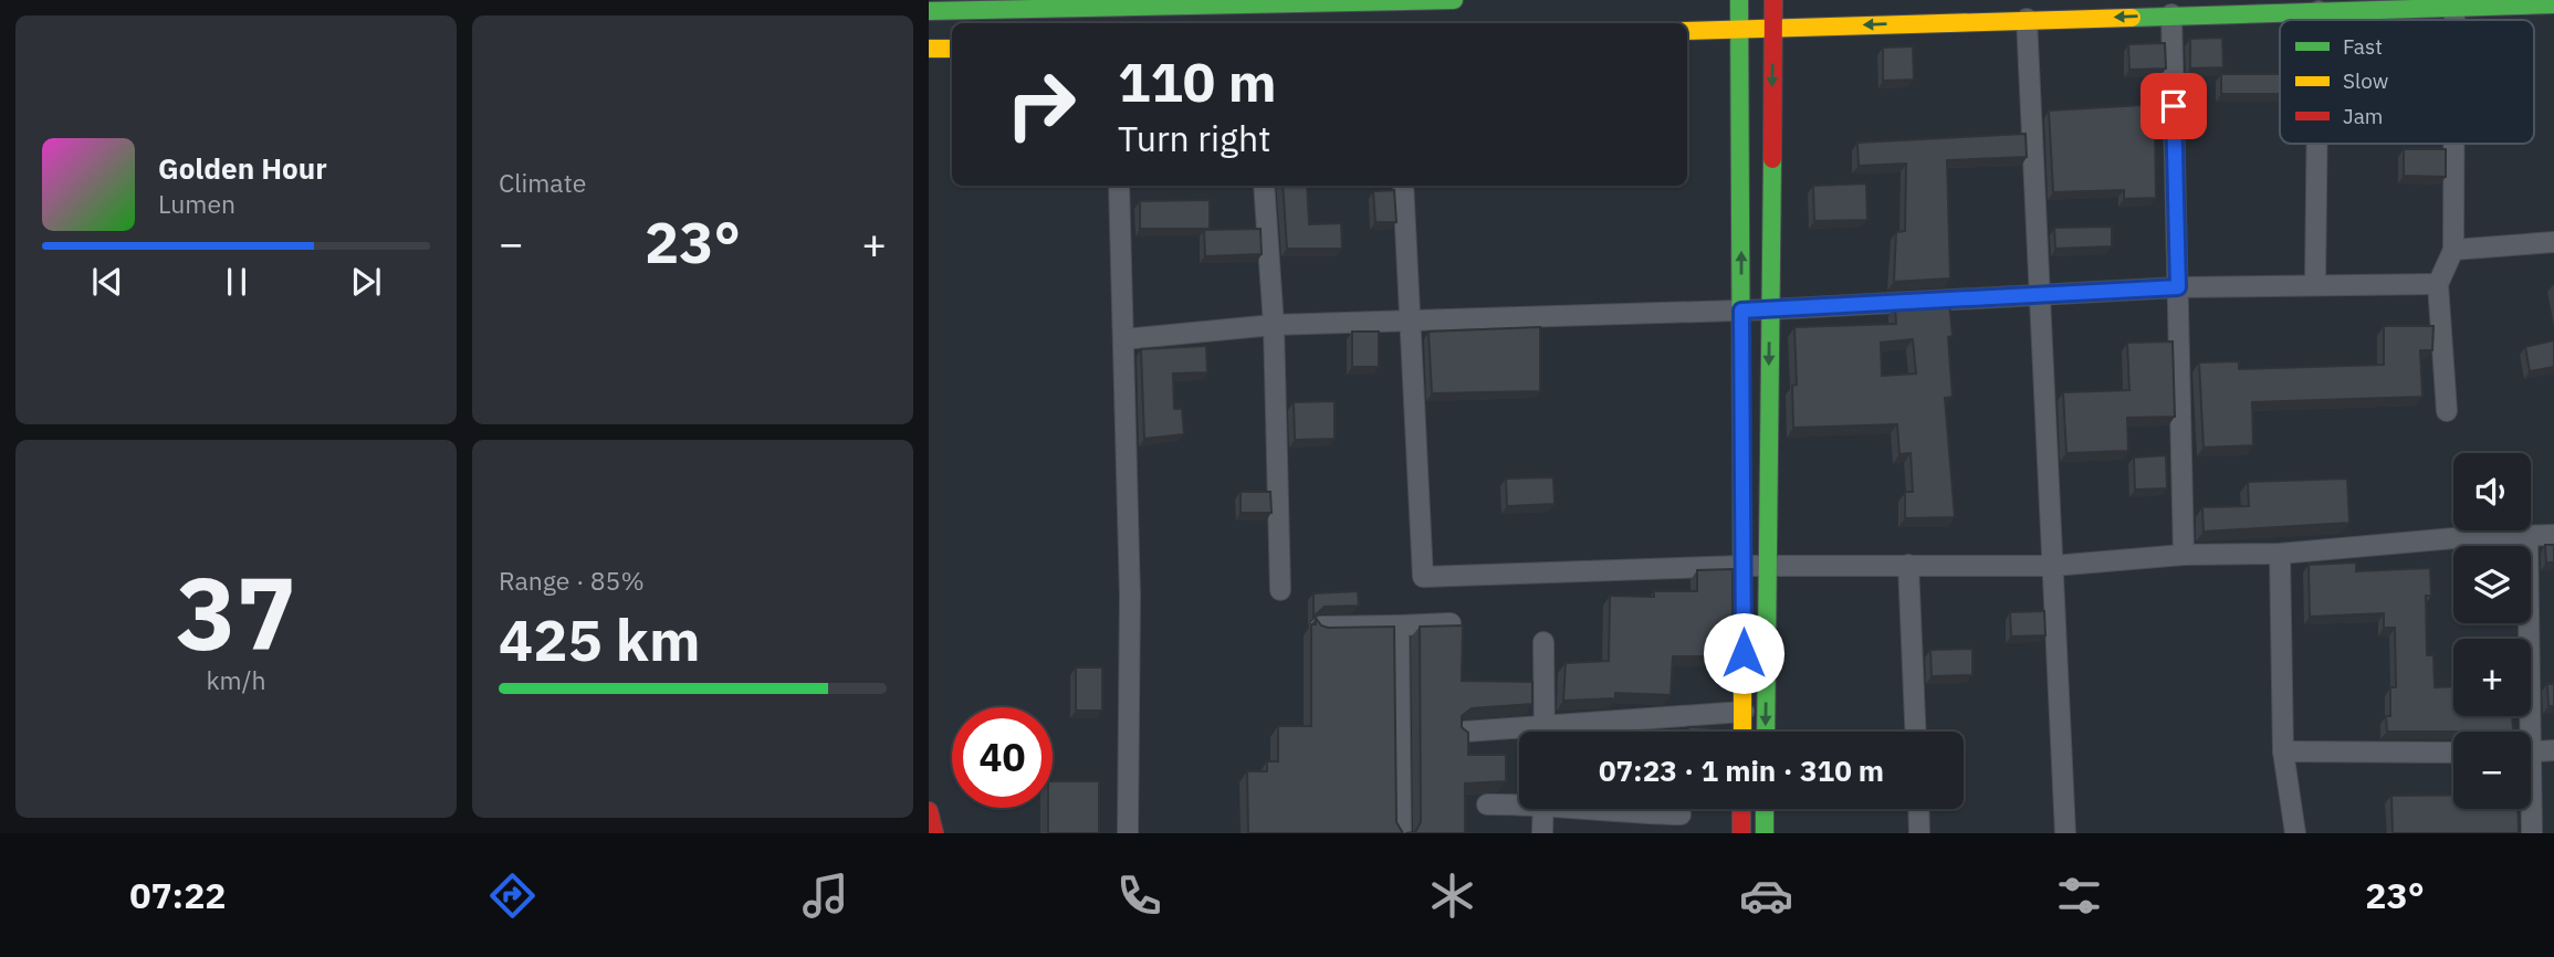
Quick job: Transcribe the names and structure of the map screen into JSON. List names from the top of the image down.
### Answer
{
  "legend": ["Fast", "Slow", "Jam"],
  "page": {
    "tile": [
      "Climate",
      ["37", "km/h"],
      ["Range · 85%", "425 km"]
    ],
    "turn": ["110 m", "Turn right"],
    "song": ["Golden Hour", "Lumen"],
    "heat": ["−", "23°", "+"],
    "map_buttons": ["+", "−"],
    "limit": "40",
    "trip": "07:23 · 1 min · 310 m",
    "tabs": ["07:22", "23°"]
  }
}
